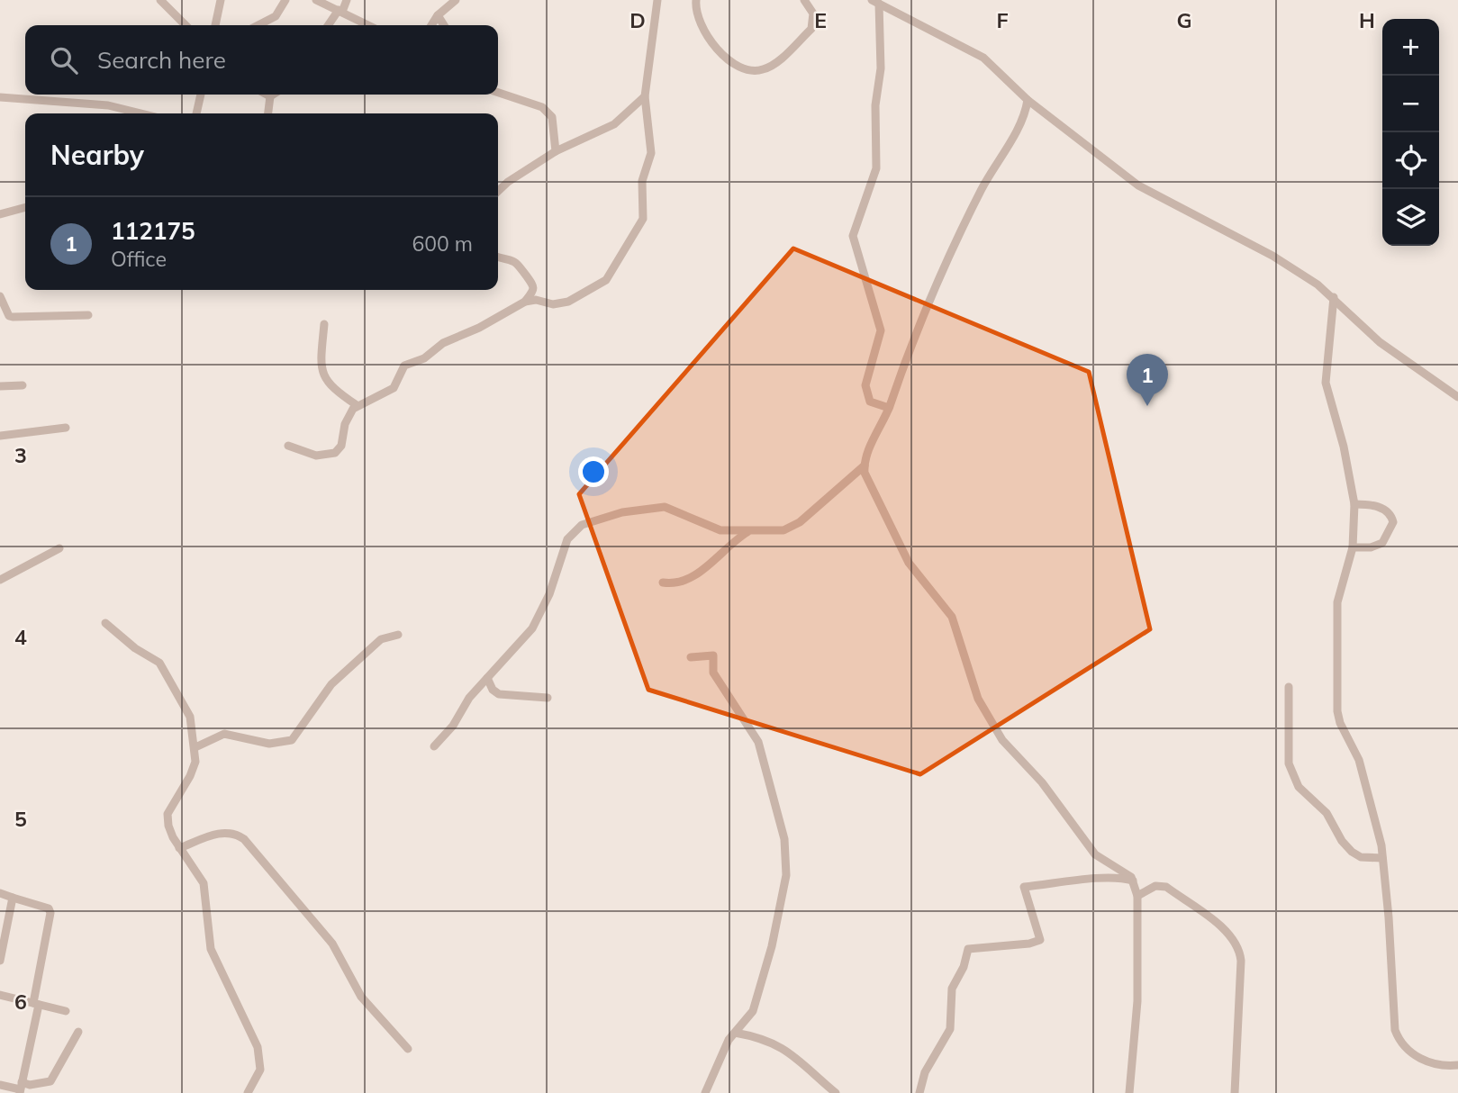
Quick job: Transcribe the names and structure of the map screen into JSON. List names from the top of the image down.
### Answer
{
  "page": {
    "map_buttons": ["+", "−"],
    "search": "Search here",
    "heading": "Nearby",
    "list": [
      {
        "mark": "1",
        "name": "112175",
        "note": "Office",
        "value": "600 m"
      }
    ],
    "pins": "1"
  },
  "grid": {
    "columns": [
      "D",
      "E",
      "F",
      "G",
      "H"
    ],
    "rows": [
      "3",
      "4",
      "5",
      "6"
    ]
  }
}
